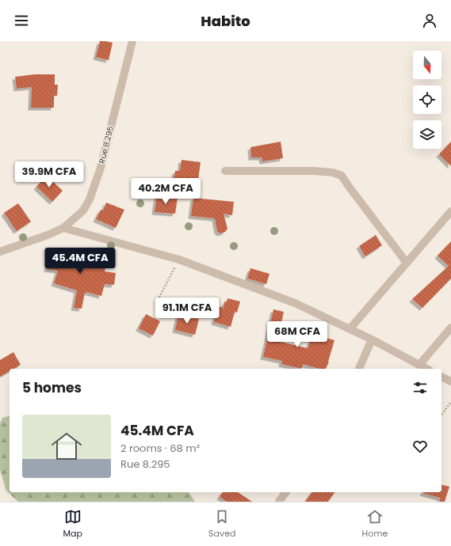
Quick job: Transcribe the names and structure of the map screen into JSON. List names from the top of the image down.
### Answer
{
  "streets": {
    "street": ["Rue 8.295"]
  },
  "north": "bottom",
  "page": {
    "header": "Habito",
    "price": [
      "39.9M CFA",
      "40.2M CFA",
      "45.4M CFA",
      "91.1M CFA",
      "68M CFA"
    ],
    "heading": "5 homes",
    "list": [
      {
        "name": "45.4M CFA",
        "note": "2 rooms · 68 m² · Rue 8.295"
      }
    ],
    "tabs": ["Map", "Saved", "Home"]
  }
}
